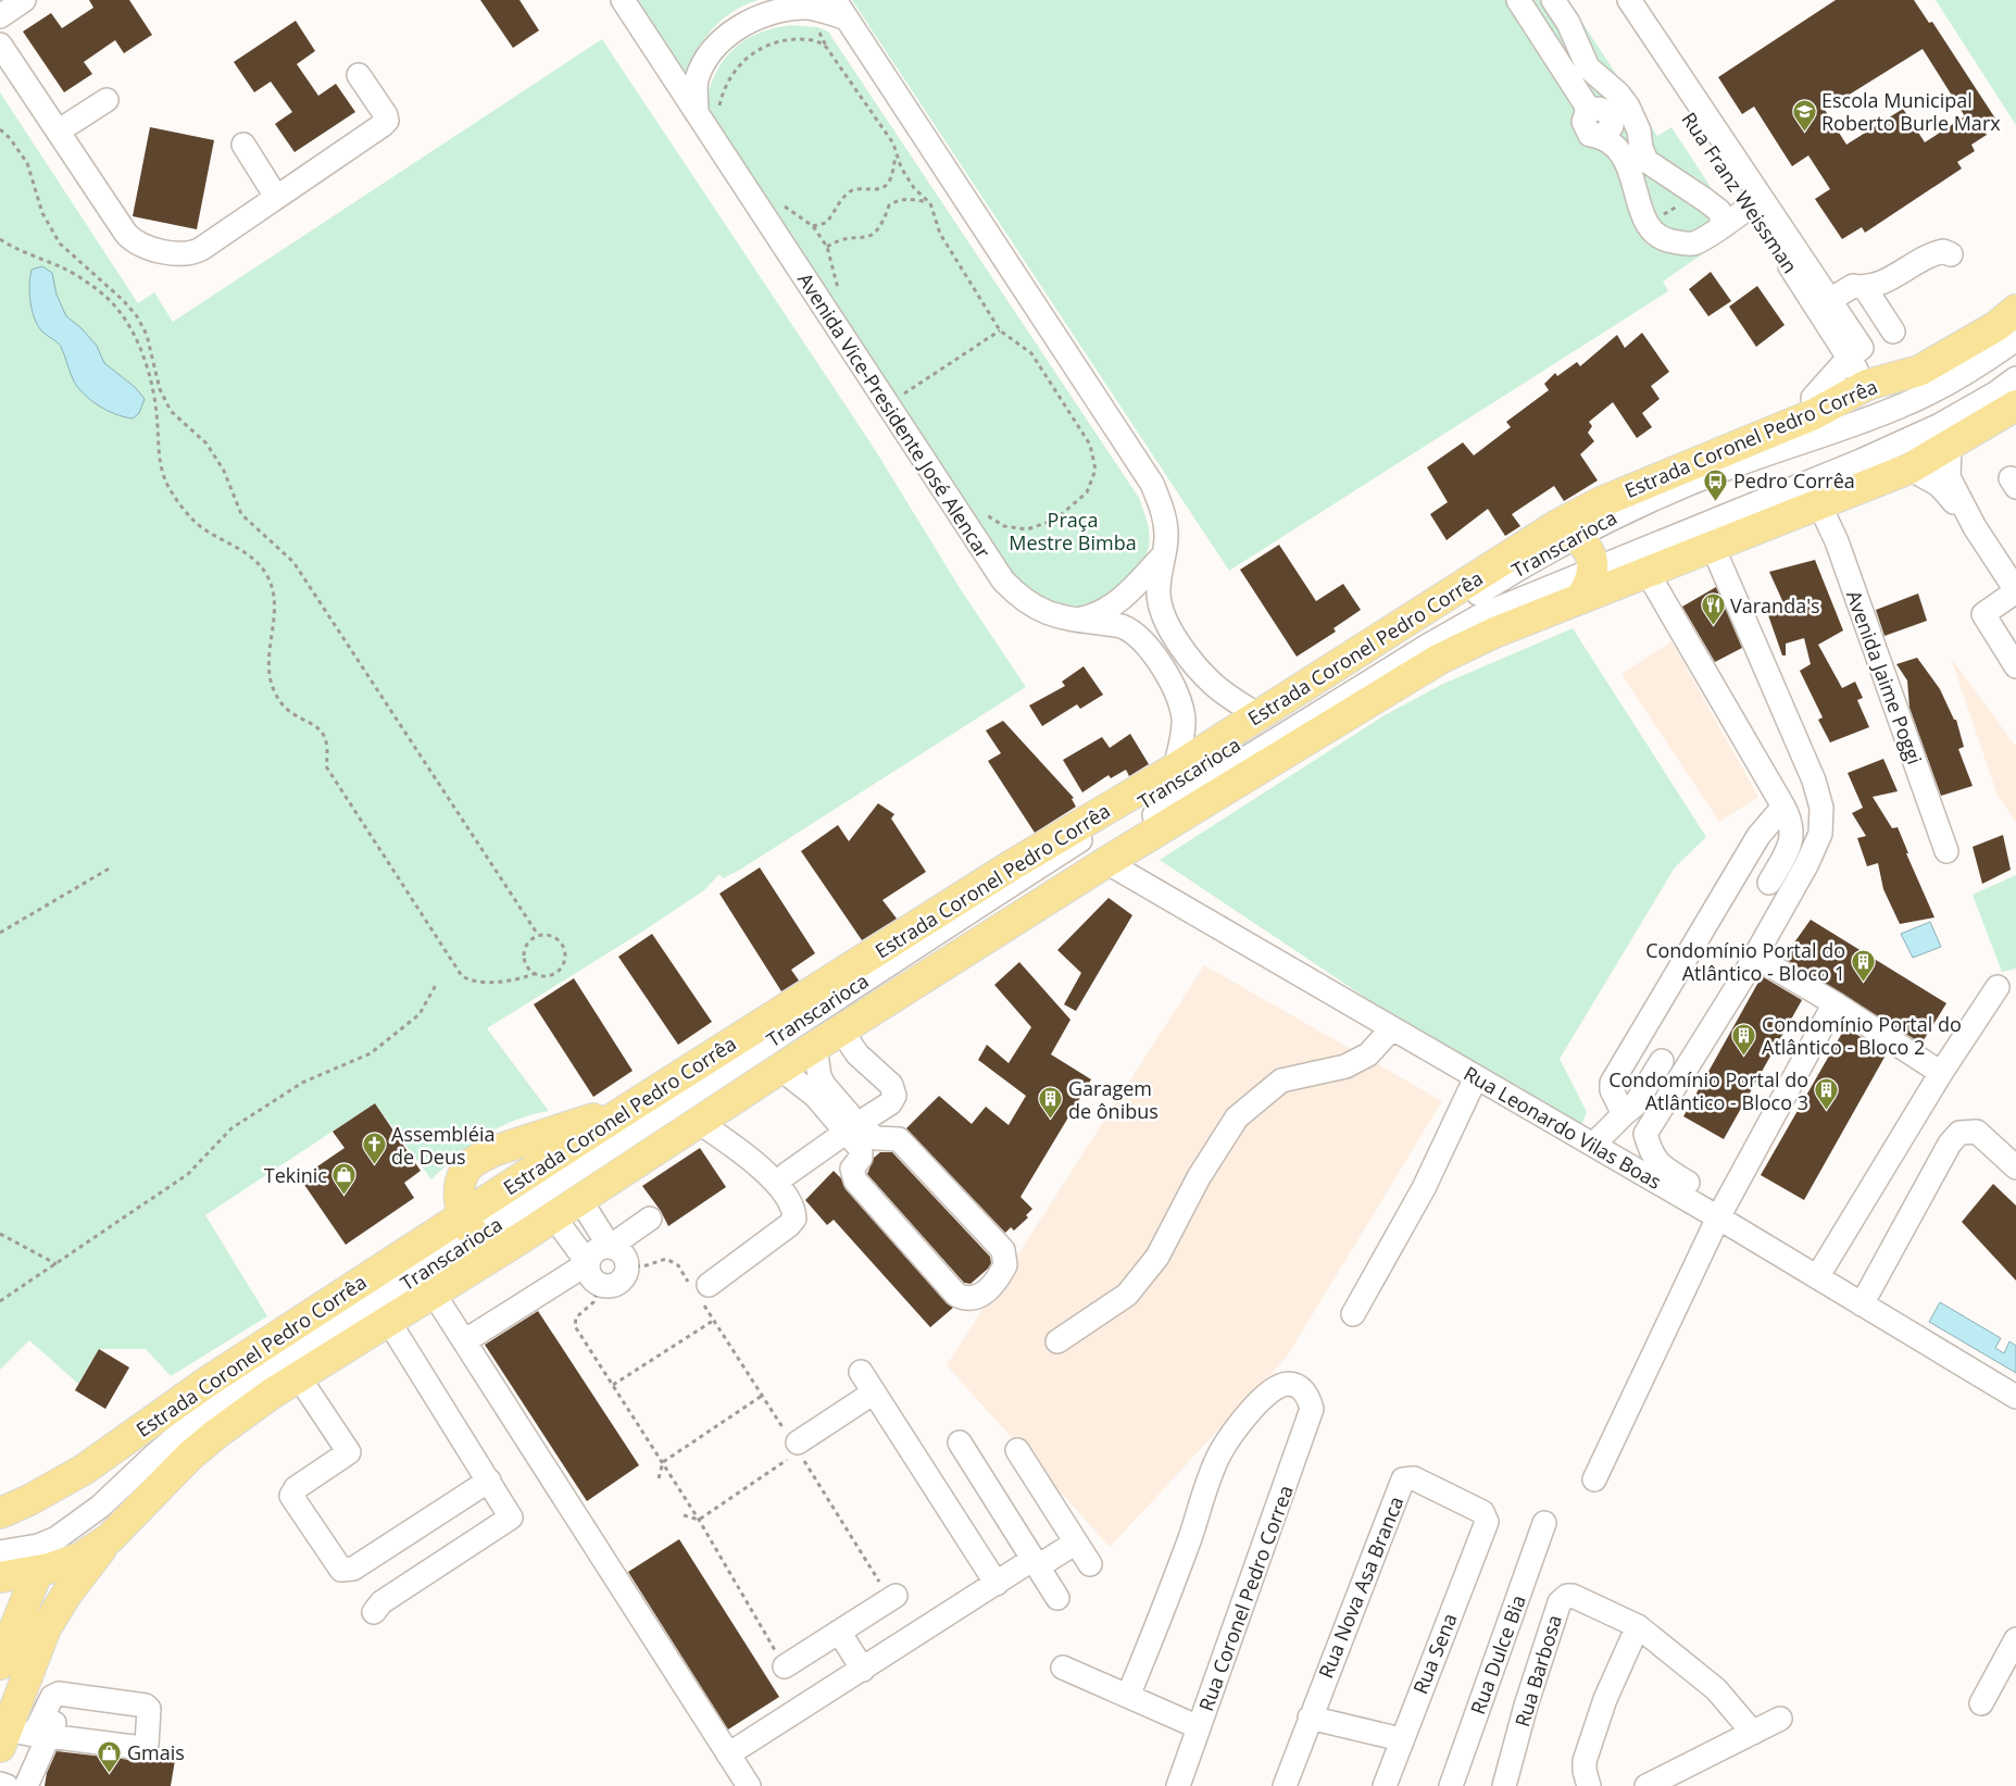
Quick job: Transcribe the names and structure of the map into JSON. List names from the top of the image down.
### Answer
{
  "streets": {
    "main road": ["Estrada Coronel Pedro Corrêa"],
    "street": [
      "Rua Franz Weissman",
      "Avenida Vice-Presidente José Alencar",
      "Transcarioca",
      "Avenida Jaime Poggi",
      "Rua Leonardo Vilas Boas",
      "Rua Nova Asa Branca",
      "Rua Coronel Pedro Correa",
      "Rua Sena",
      "Rua Dulce Bia",
      "Rua Barbosa"
    ]
  },
  "crossings": [
    ["Rua Franz Weissman", "Estrada Coronel Pedro Corrêa"],
    ["Avenida Vice-Presidente José Alencar", "Estrada Coronel Pedro Corrêa"],
    ["Estrada Coronel Pedro Corrêa", "Transcarioca"],
    ["Rua Nova Asa Branca", "Rua Sena"]
  ],
  "parks": ["Praça Mestre Bimba"],
  "places": {
    "school or university": ["Escola Municipal Roberto Burle Marx"],
    "bus stop": ["Pedro Corrêa"],
    "restaurant": ["Varanda's"],
    "building": [
      "Condomínio Portal do Atlântico - Bloco 1",
      "Condomínio Portal do Atlântico - Bloco 2",
      "Condomínio Portal do Atlântico - Bloco 3",
      "Garagem de ônibus"
    ],
    "church": ["Assembléia de Deus"],
    "shop": ["Tekinic", "Gmais"]
  }
}
